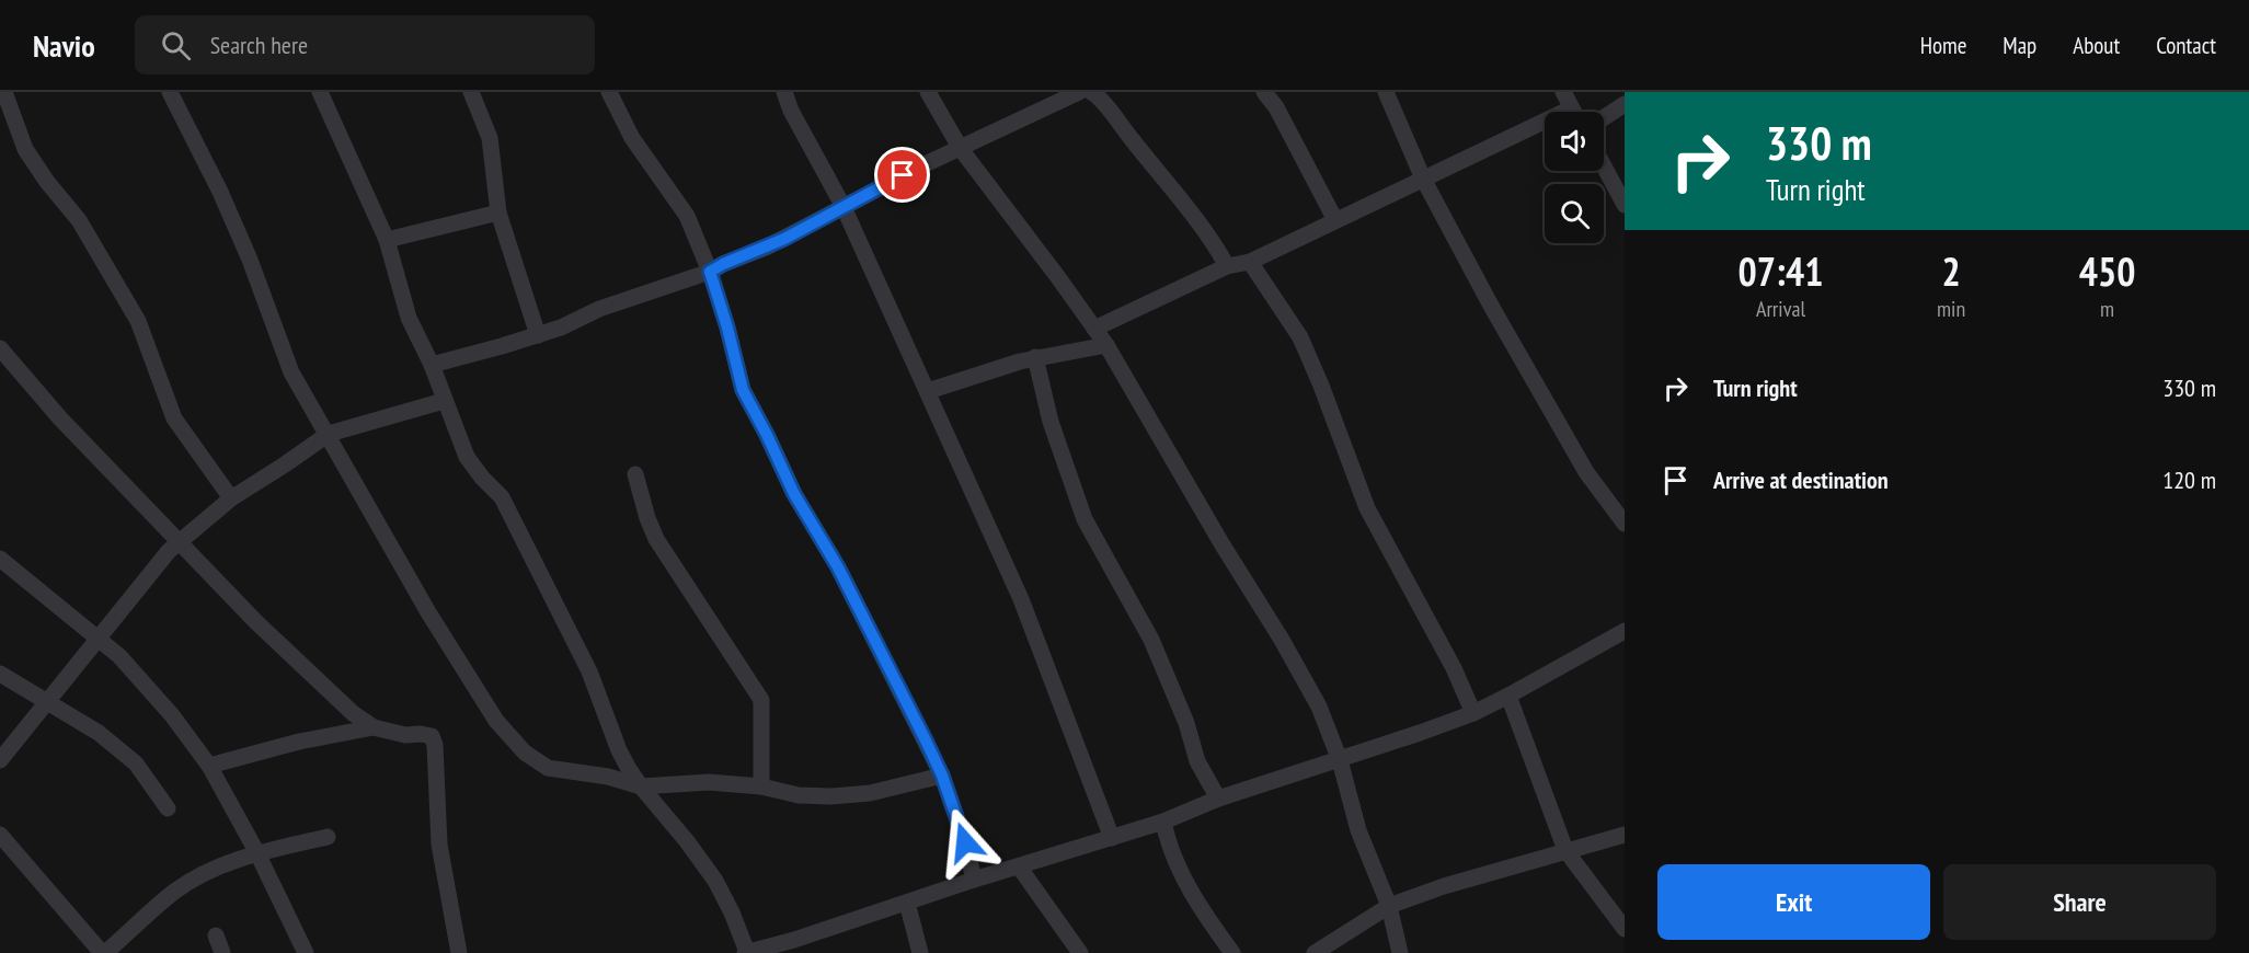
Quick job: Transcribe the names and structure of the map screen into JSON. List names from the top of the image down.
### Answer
{
  "page": {
    "header": "Navio",
    "search": "Search here",
    "nav": [
      "Home",
      "Map",
      "About",
      "Contact"
    ],
    "turn": ["330 m", "Turn right"],
    "eta": [
      "07:41",
      "Arrival",
      "2",
      "min",
      "450",
      "m"
    ],
    "list": [
      {
        "name": "Turn right",
        "value": "330 m"
      },
      {
        "name": "Arrive at destination",
        "value": "120 m"
      }
    ],
    "buttons": ["Exit", "Share"]
  }
}
